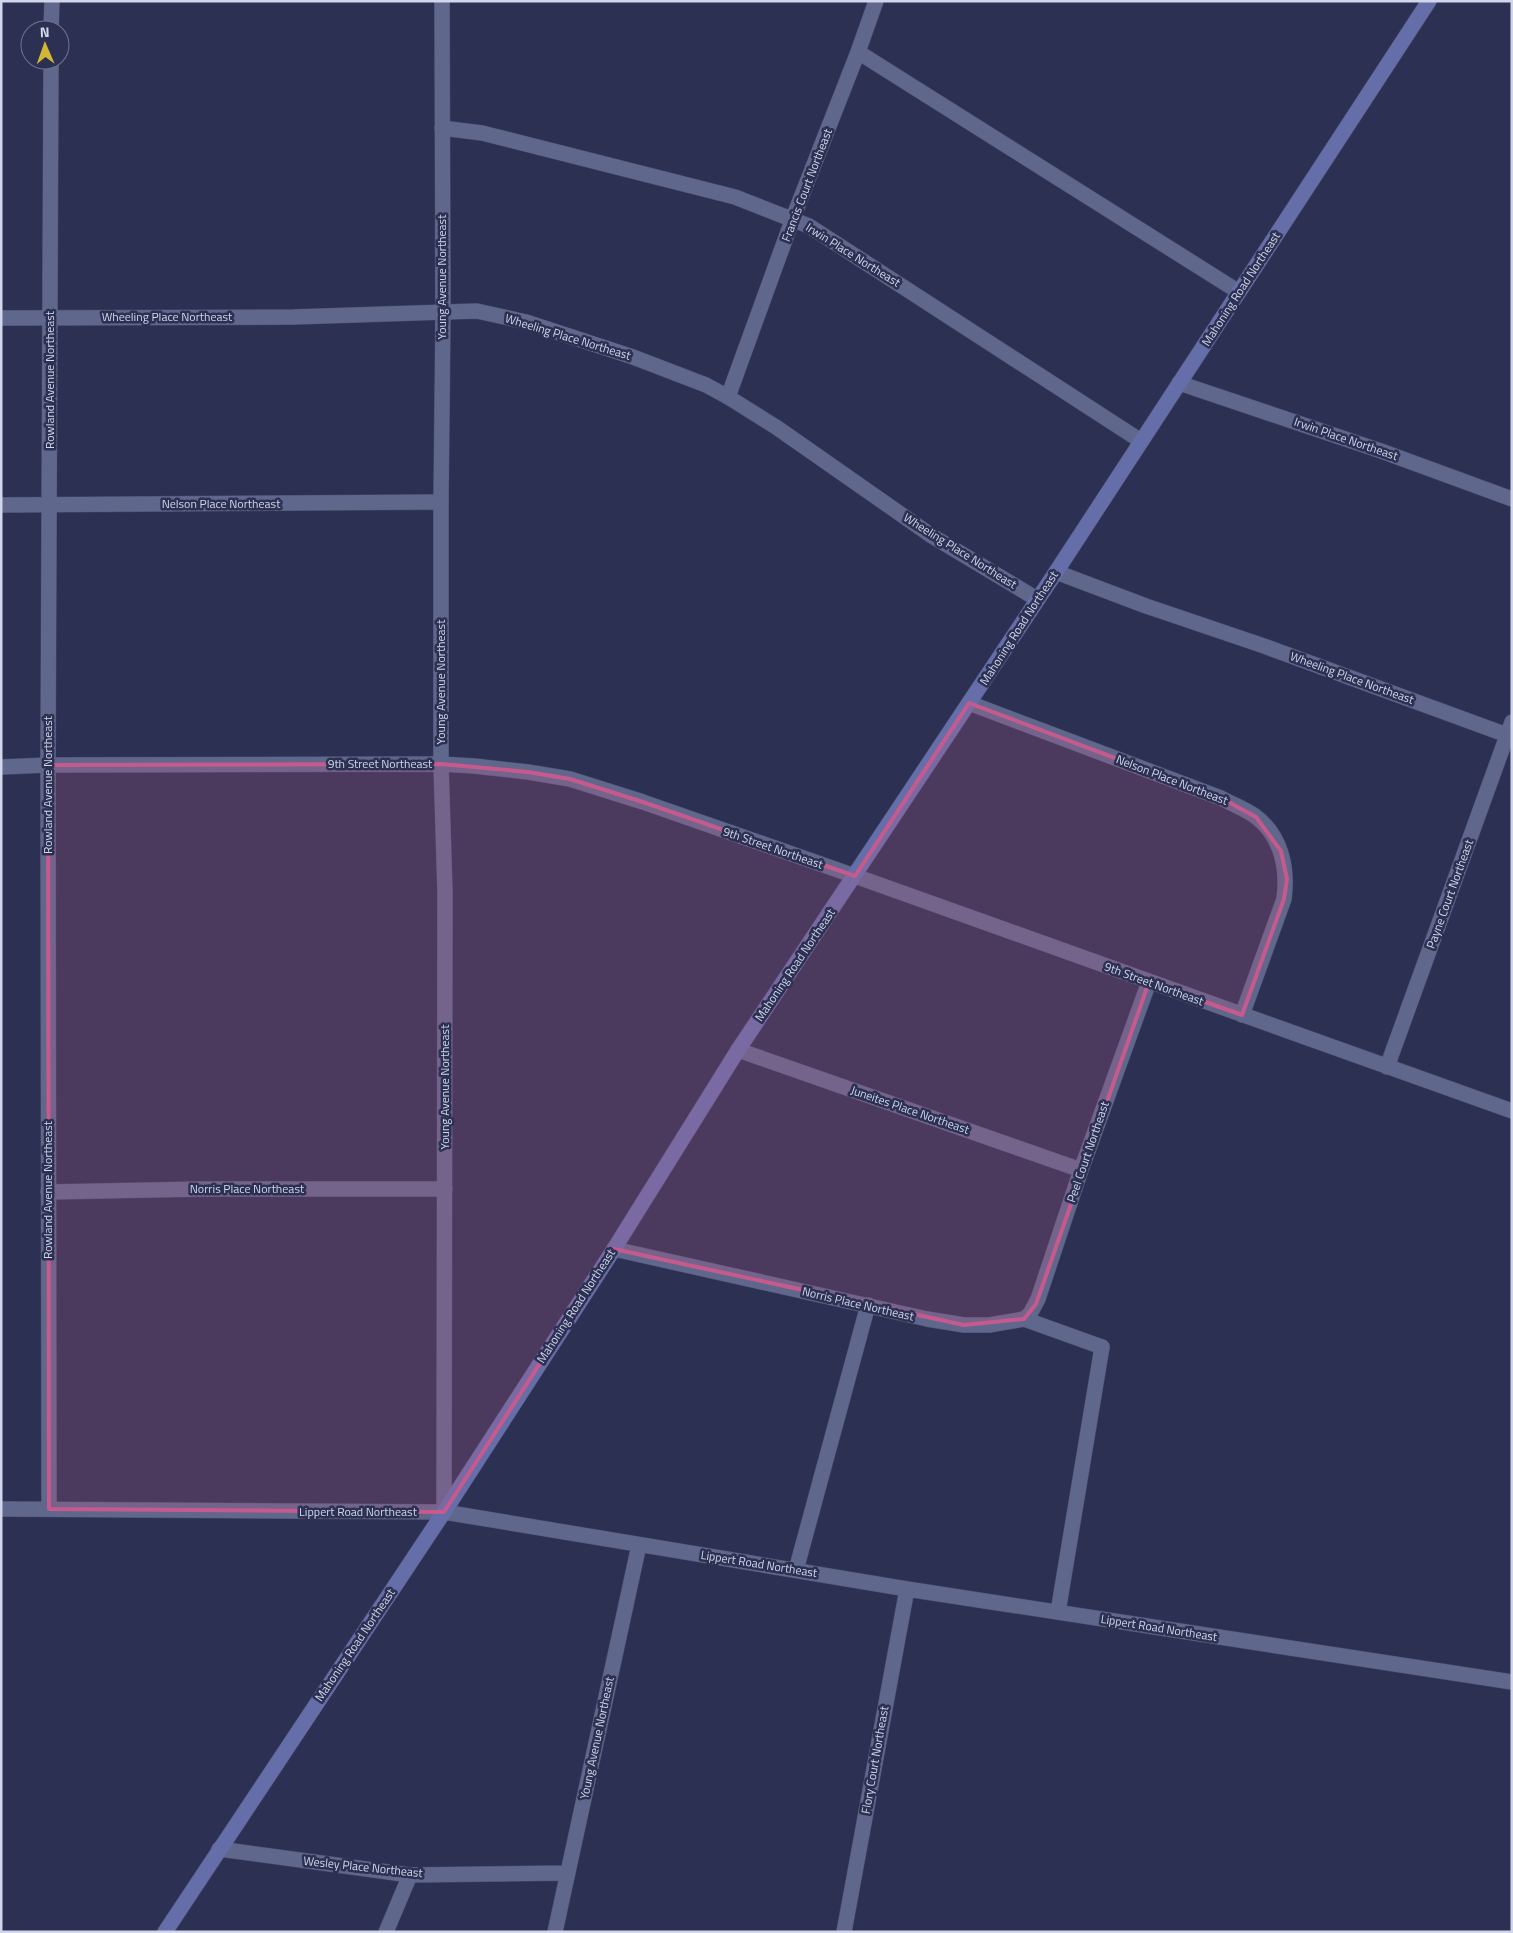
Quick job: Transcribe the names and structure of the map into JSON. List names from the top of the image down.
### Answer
{
  "streets": {
    "main road": ["Mahoning Road Northeast"],
    "street": [
      "Francis Court Northeast",
      "Irwin Place Northeast",
      "Young Avenue Northeast",
      "Wheeling Place Northeast",
      "Rowland Avenue Northeast",
      "Nelson Place Northeast",
      "9th Street Northeast",
      "Payne Court Northeast",
      "Juneites Place Northeast",
      "Peel Court Northeast",
      "Norris Place Northeast",
      "Lippert Road Northeast",
      "Flory Court Northeast",
      "Wesley Place Northeast"
    ]
  },
  "crossings": [
    ["Francis Court Northeast", "Irwin Place Northeast"],
    ["Francis Court Northeast", "Wheeling Place Northeast"],
    ["Irwin Place Northeast", "Young Avenue Northeast"],
    ["Irwin Place Northeast", "Mahoning Road Northeast"],
    ["Young Avenue Northeast", "Mahoning Road Northeast"],
    ["Young Avenue Northeast", "Wheeling Place Northeast"],
    ["Young Avenue Northeast", "Nelson Place Northeast"],
    ["Young Avenue Northeast", "9th Street Northeast"],
    ["Young Avenue Northeast", "Norris Place Northeast"],
    ["Young Avenue Northeast", "Lippert Road Northeast"],
    ["Young Avenue Northeast", "Wesley Place Northeast"],
    ["Mahoning Road Northeast", "Wheeling Place Northeast"],
    ["Mahoning Road Northeast", "Nelson Place Northeast"],
    ["Mahoning Road Northeast", "9th Street Northeast"],
    ["Mahoning Road Northeast", "Juneites Place Northeast"],
    ["Mahoning Road Northeast", "Norris Place Northeast"],
    ["Mahoning Road Northeast", "Lippert Road Northeast"],
    ["Mahoning Road Northeast", "Wesley Place Northeast"],
    ["Wheeling Place Northeast", "Rowland Avenue Northeast"],
    ["Wheeling Place Northeast", "Payne Court Northeast"],
    ["Rowland Avenue Northeast", "Nelson Place Northeast"],
    ["Rowland Avenue Northeast", "9th Street Northeast"],
    ["Rowland Avenue Northeast", "Norris Place Northeast"],
    ["Rowland Avenue Northeast", "Lippert Road Northeast"],
    ["Nelson Place Northeast", "9th Street Northeast"],
    ["9th Street Northeast", "Payne Court Northeast"],
    ["9th Street Northeast", "Peel Court Northeast"],
    ["Juneites Place Northeast", "Peel Court Northeast"],
    ["Peel Court Northeast", "Norris Place Northeast"],
    ["Lippert Road Northeast", "Flory Court Northeast"]
  ],
  "north": "top"
}
